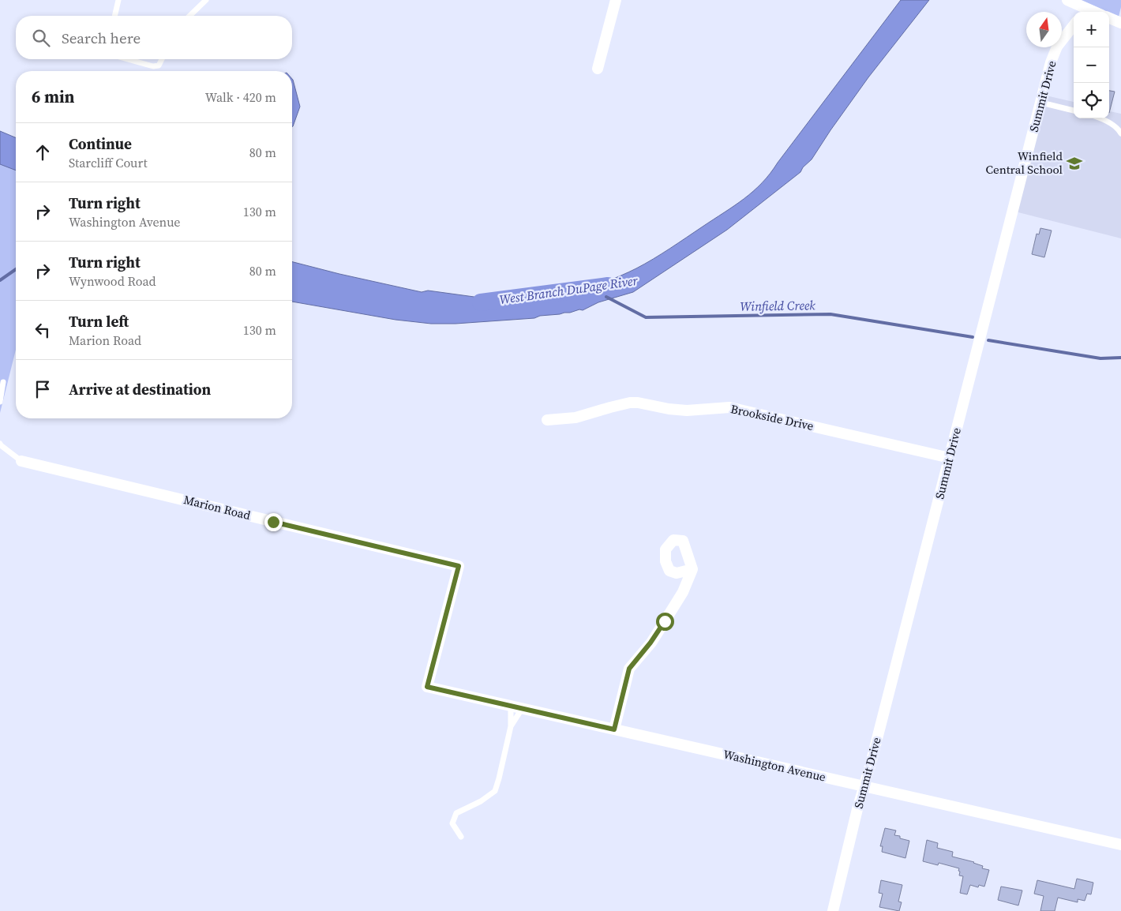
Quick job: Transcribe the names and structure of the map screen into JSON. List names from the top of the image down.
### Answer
{
  "streets": {
    "street": [
      "Summit Drive",
      "Brookside Drive",
      "Marion Road",
      "Washington Avenue"
    ]
  },
  "crossings": [
    ["Summit Drive", "Brookside Drive"],
    ["Summit Drive", "Washington Avenue"],
    ["Marion Road", "Washington Avenue"]
  ],
  "water": ["West Branch DuPage River", "Winfield Creek"],
  "places": {
    "school or university": ["Winfield Central School"]
  },
  "north": "top",
  "page": {
    "map_buttons": ["+", "−"],
    "search": "Search here",
    "heading": ["6 min", "Walk · 420 m"],
    "list": [
      ["Continue", "Starcliff Court", "80 m"],
      ["Turn right", "Washington Avenue", "130 m"],
      ["Turn right", "Wynwood Road", "80 m"],
      ["Turn left", "Marion Road", "130 m"],
      "Arrive at destination"
    ]
  }
}
